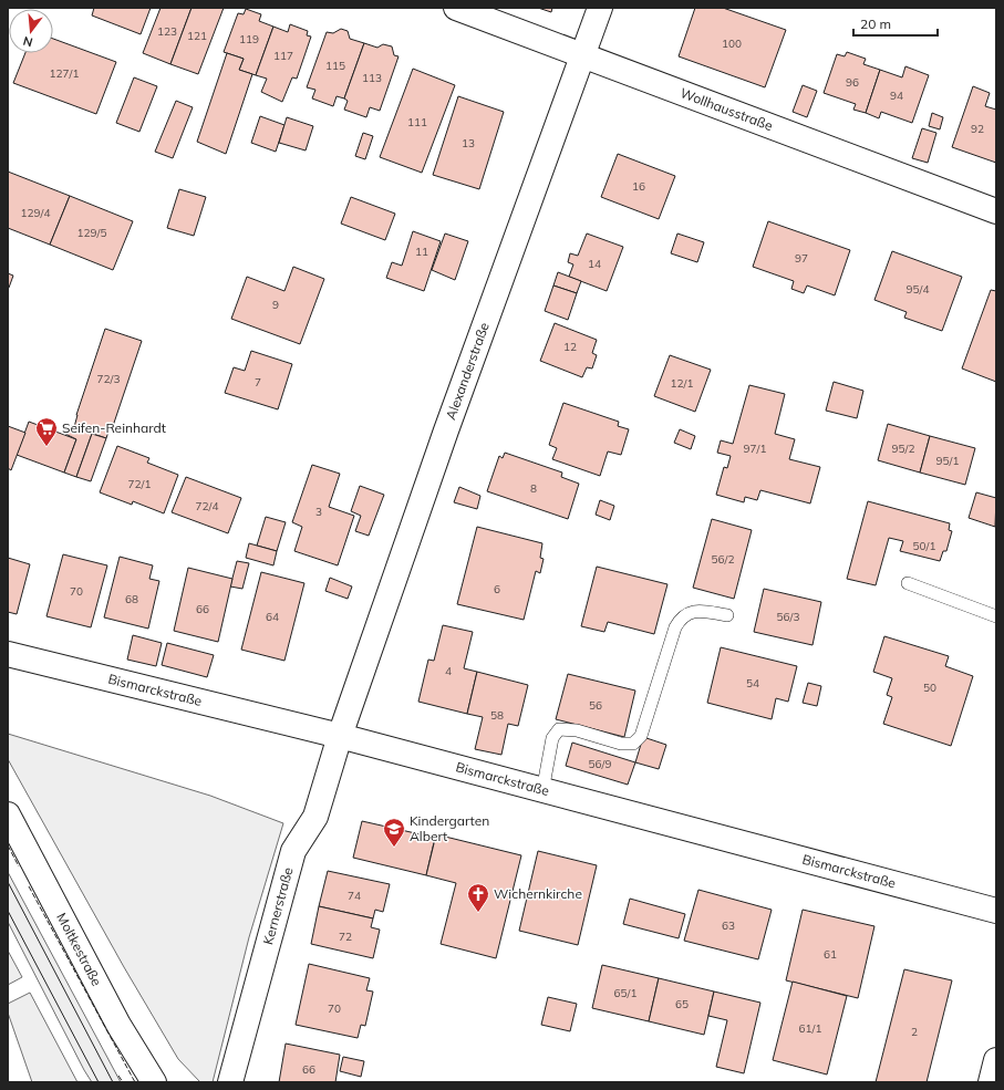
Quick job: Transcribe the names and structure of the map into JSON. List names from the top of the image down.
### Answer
{
  "streets": {
    "street": [
      "Wollhausstraße",
      "Alexanderstraße",
      "Bismarckstraße",
      "Kernerstraße",
      "Moltkestraße"
    ]
  },
  "crossings": [
    ["Wollhausstraße", "Alexanderstraße"],
    ["Alexanderstraße", "Bismarckstraße"],
    ["Alexanderstraße", "Kernerstraße"],
    ["Bismarckstraße", "Kernerstraße"]
  ],
  "places": {
    "supermarket": ["Seifen-Reinhardt"],
    "school or university": ["Kindergarten Albert"],
    "church": ["Wichernkirche"]
  },
  "house_numbers": [
    "123",
    "121",
    "119",
    "100",
    "117",
    "115",
    "127/1",
    "113",
    "96",
    "94",
    "111",
    "92",
    "13",
    "16",
    "129/4",
    "129/5",
    "11",
    "97",
    "14",
    "95/4",
    "9",
    "12",
    "72/3",
    "7",
    "12/1",
    "97/1",
    "95/2",
    "95/1",
    "72/1",
    "8",
    "72/4",
    "3",
    "50/1",
    "56/2",
    "6",
    "70",
    "68",
    "66",
    "64",
    "56/3",
    "4",
    "54",
    "50",
    "56",
    "58",
    "56/9",
    "74",
    "63",
    "72",
    "61",
    "65/1",
    "65",
    "70",
    "61/1",
    "2",
    "66"
  ],
  "scale_bar": "20 m",
  "north": "bottom"
}
